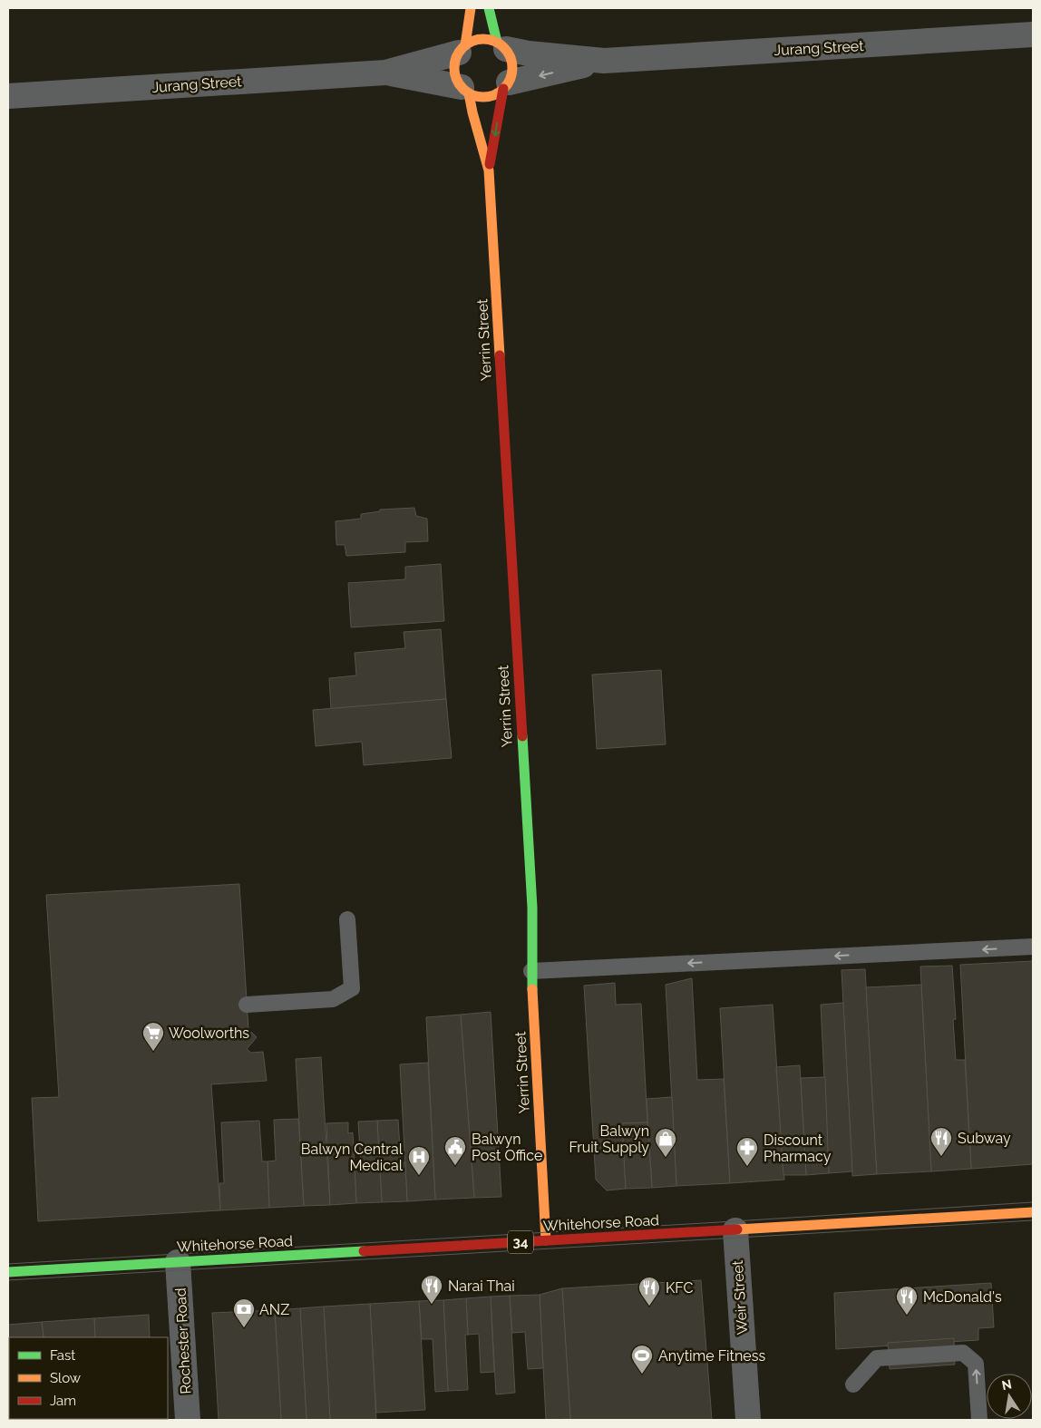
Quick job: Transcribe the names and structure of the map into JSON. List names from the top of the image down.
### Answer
{
  "streets": {
    "street": [
      "Jurang Street",
      "Yerrin Street",
      "Whitehorse Road",
      "34",
      "Weir Street",
      "Rochester Road"
    ]
  },
  "crossings": [
    ["Jurang Street", "Yerrin Street"],
    ["Yerrin Street", "Whitehorse Road"],
    ["Whitehorse Road", "Weir Street"],
    ["Whitehorse Road", "Rochester Road"]
  ],
  "places": {
    "supermarket": ["Woolworths"],
    "restaurant": [
      "Subway",
      "Narai Thai",
      "KFC",
      "McDonald's"
    ],
    "shop": ["Balwyn Fruit Supply"],
    "public building": ["Balwyn Post Office"],
    "pharmacy": ["Discount Pharmacy"],
    "hospital": ["Balwyn Central Medical"],
    "bank": ["ANZ"],
    "sports": ["Anytime Fitness"]
  },
  "legend": ["Fast", "Slow", "Jam"],
  "north": "top"
}
